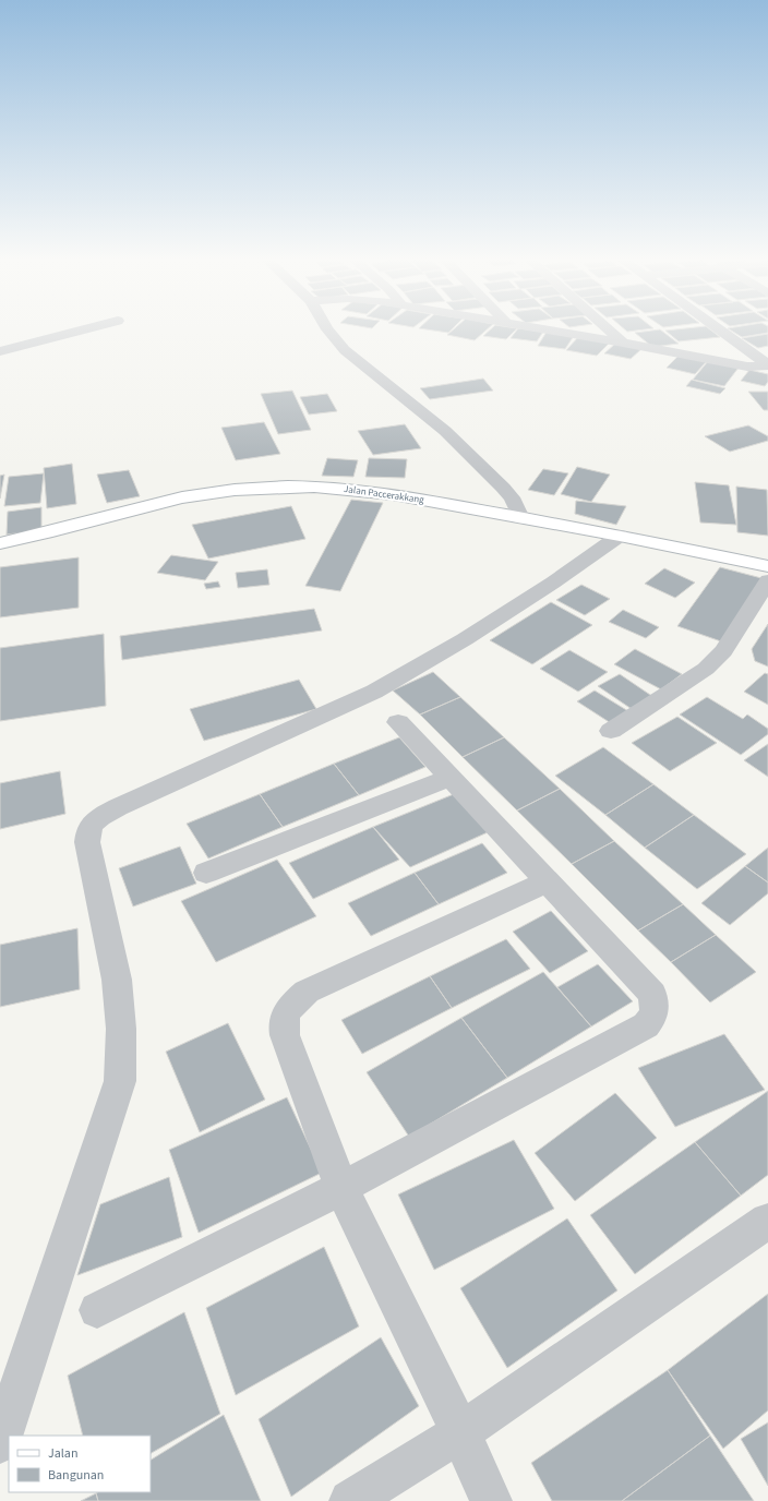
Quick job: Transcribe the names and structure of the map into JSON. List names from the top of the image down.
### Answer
{
  "streets": {
    "main road": ["Jalan Paccerakkang"]
  },
  "legend": ["Jalan", "Bangunan"]
}
